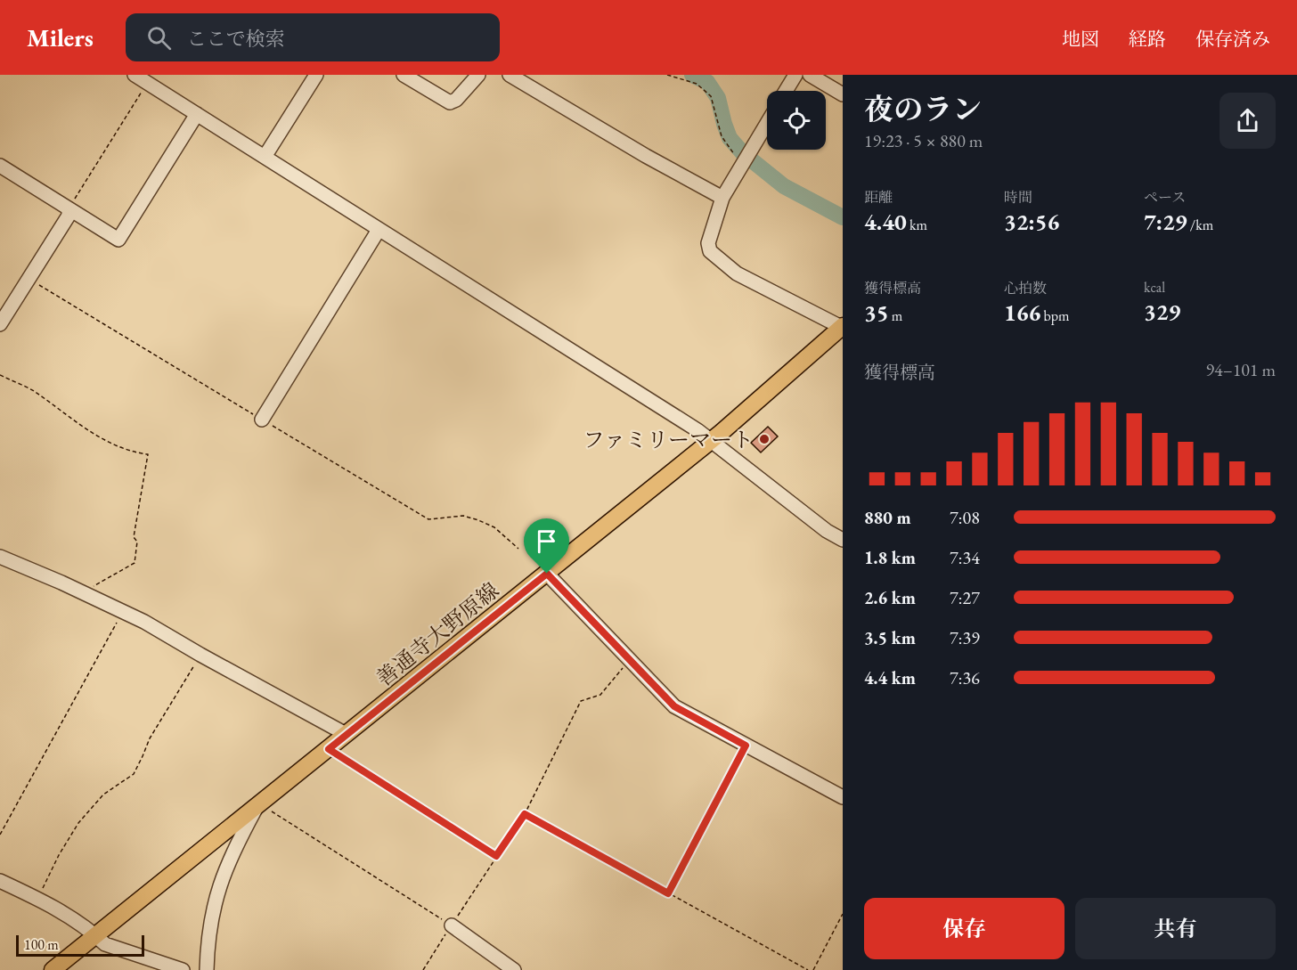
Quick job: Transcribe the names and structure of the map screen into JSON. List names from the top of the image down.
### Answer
{
  "streets": {
    "main road": ["善通寺大野原線"]
  },
  "places": ["ファミリーマート"],
  "scale_bar": "100 m",
  "page": {
    "header": "Milers",
    "search": "ここで検索",
    "nav": ["地図", "経路", "保存済み"],
    "heading": ["夜のラン", "19:23 · 5 × 880 m"],
    "stats": [
      ["距離", "4.40 km"],
      ["時間", "32:56"],
      ["ペース", "7:29 /km"],
      ["獲得標高", "35 m"],
      ["心拍数", "166 bpm"],
      ["kcal", "329"]
    ],
    "chart": ["獲得標高", "94–101 m"],
    "list": [
      {
        "name": "880 m",
        "note": "7:08"
      },
      {
        "name": "1.8 km",
        "note": "7:34"
      },
      {
        "name": "2.6 km",
        "note": "7:27"
      },
      {
        "name": "3.5 km",
        "note": "7:39"
      },
      {
        "name": "4.4 km",
        "note": "7:36"
      }
    ],
    "buttons": ["保存", "共有"],
    "scale": "100 m"
  }
}
